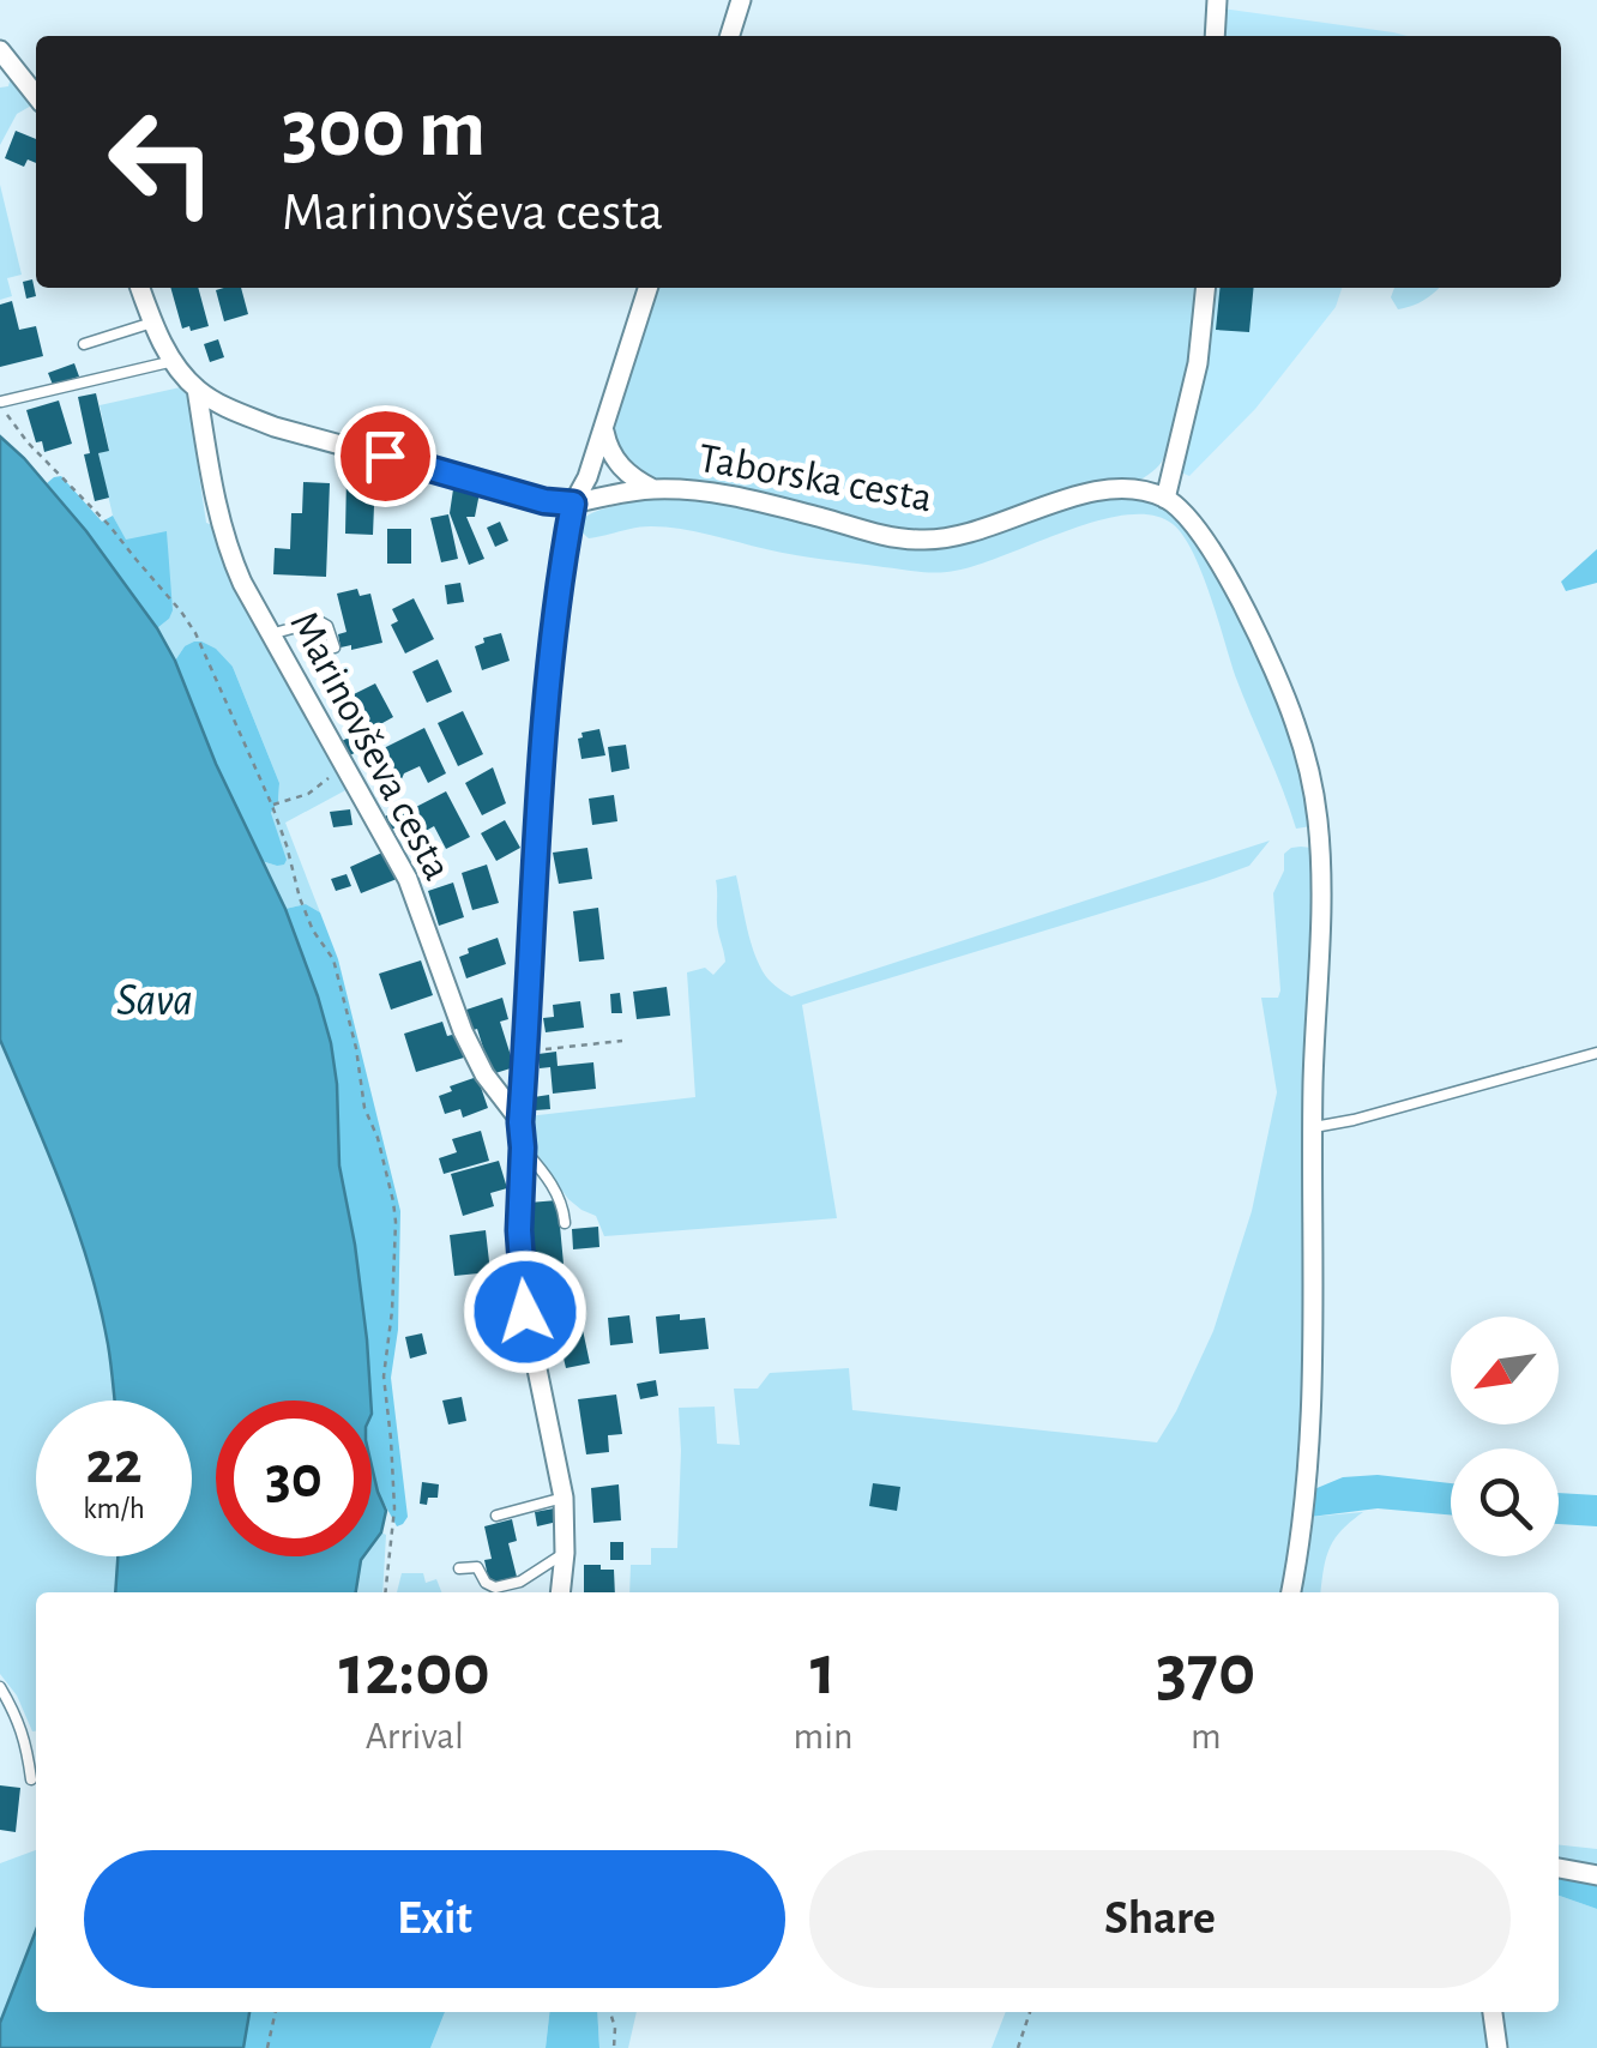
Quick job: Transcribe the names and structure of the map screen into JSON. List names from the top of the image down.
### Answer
{
  "streets": {
    "street": ["Taborska cesta", "Marinovševa cesta"]
  },
  "water": ["Sava"],
  "north": "bottom left",
  "page": {
    "turn": ["300 m", "Marinovševa cesta"],
    "speed": "22 km/h",
    "limit": "30",
    "eta": [
      "12:00",
      "Arrival",
      "1",
      "min",
      "370",
      "m"
    ],
    "buttons": ["Exit", "Share"]
  }
}
